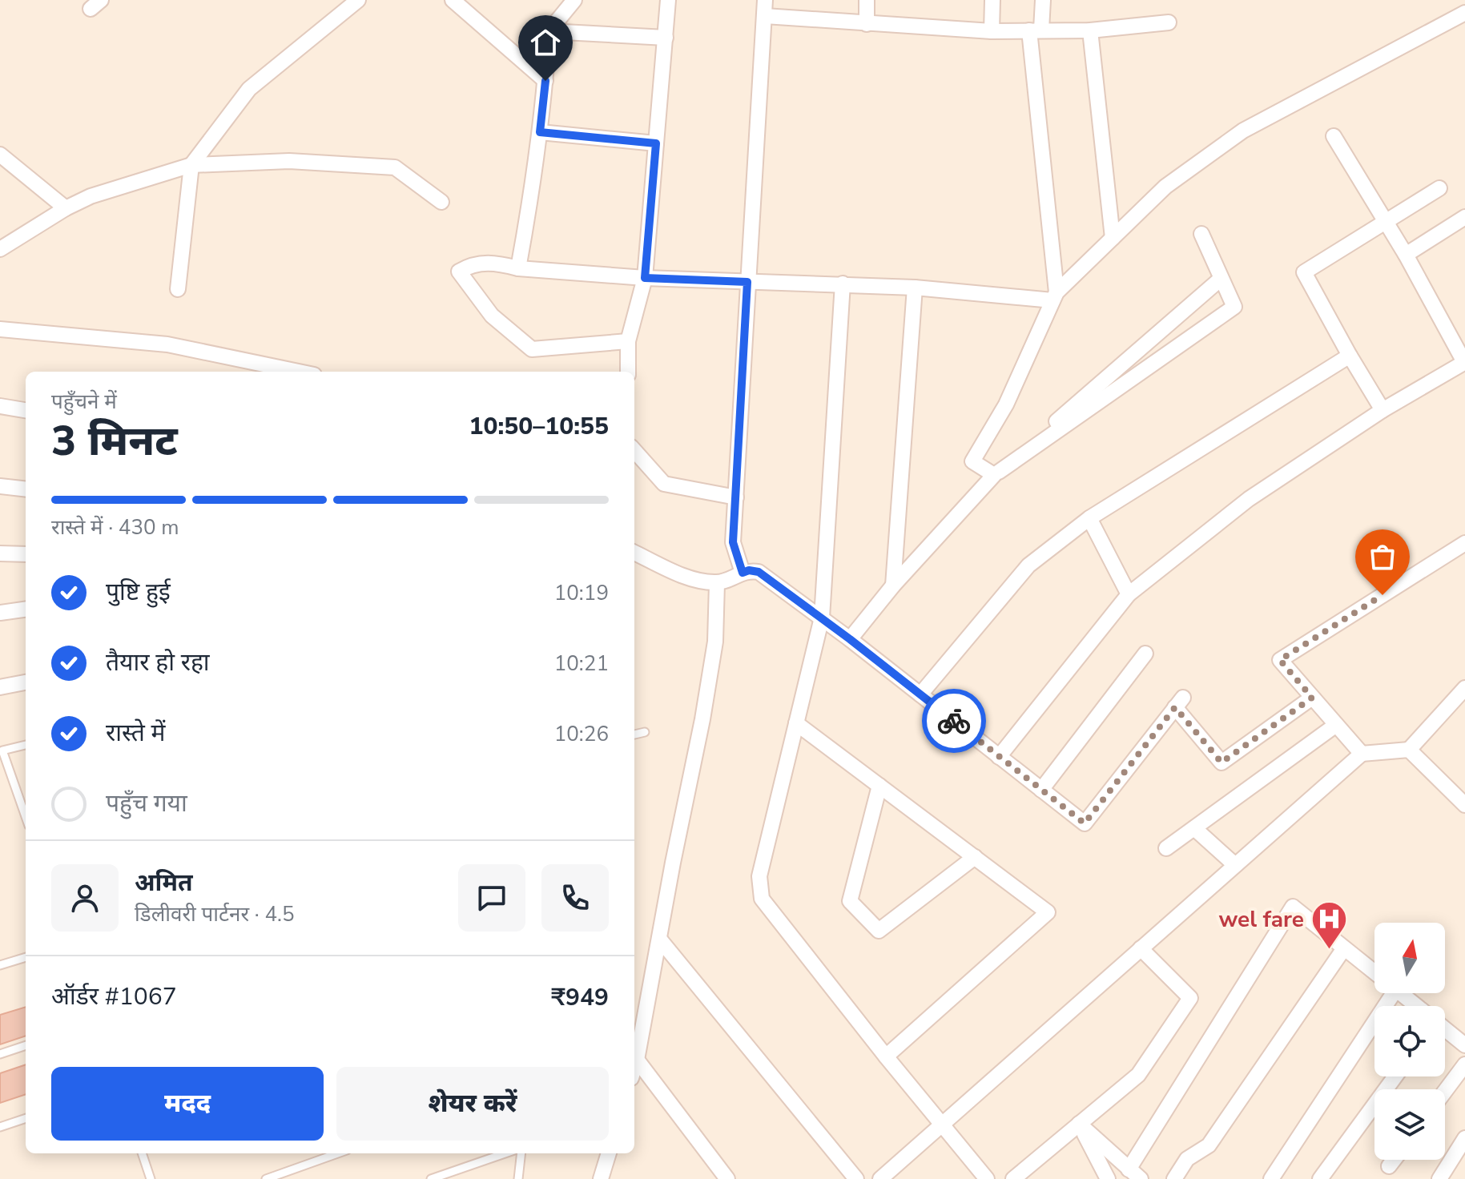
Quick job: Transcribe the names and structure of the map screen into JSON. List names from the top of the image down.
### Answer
{
  "places": {
    "hospital": ["wel fare"]
  },
  "north": "top",
  "page": {
    "heading": ["3 मिनट", "पहुँचने में", "10:50–10:55"],
    "panel": [
      "अमित",
      "डिलीवरी पार्टनर · 4.5",
      "ऑर्डर #1067",
      "₹949"
    ],
    "bar": "रास्ते में · 430 m",
    "list": [
      ["पुष्टि हुई", "10:19"],
      ["तैयार हो रहा", "10:21"],
      ["रास्ते में", "10:26"],
      "पहुँच गया"
    ],
    "buttons": ["मदद", "शेयर करें"]
  }
}
